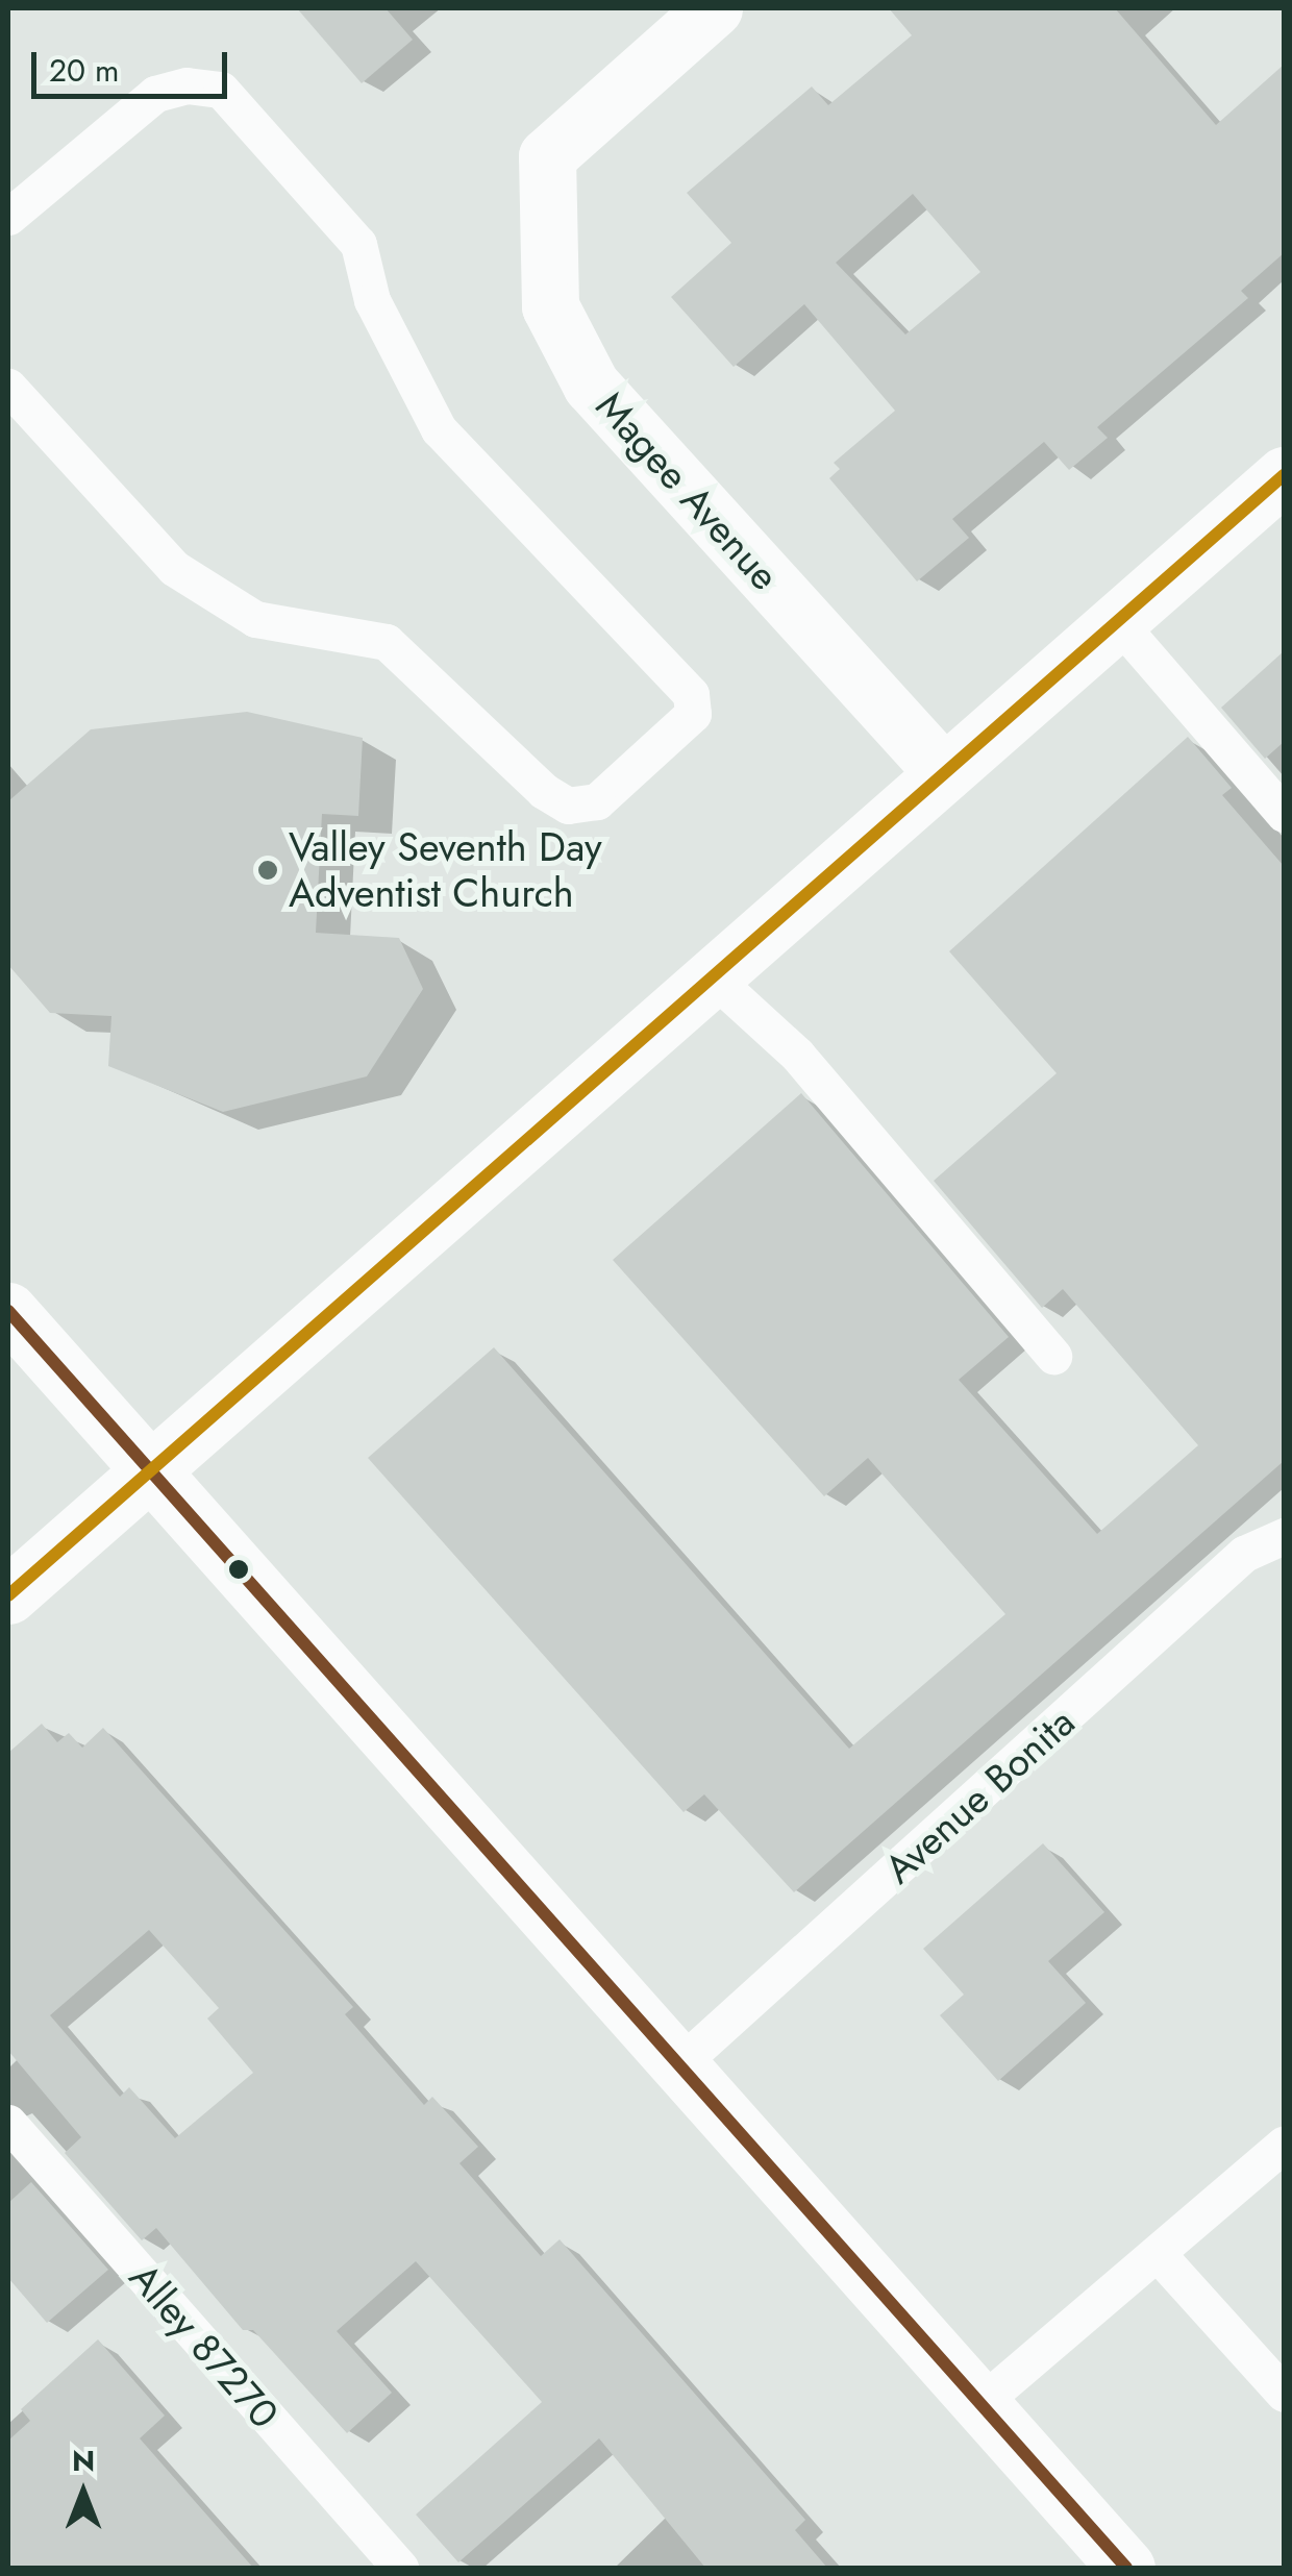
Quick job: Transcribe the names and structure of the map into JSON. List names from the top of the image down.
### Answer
{
  "streets": {
    "street": ["Magee Avenue"],
    "lane": ["Avenue Bonita", "Alley 87270"]
  },
  "places": ["Valley Seventh Day Adventist Church"],
  "scale_bar": "20 m",
  "north": "top"
}
